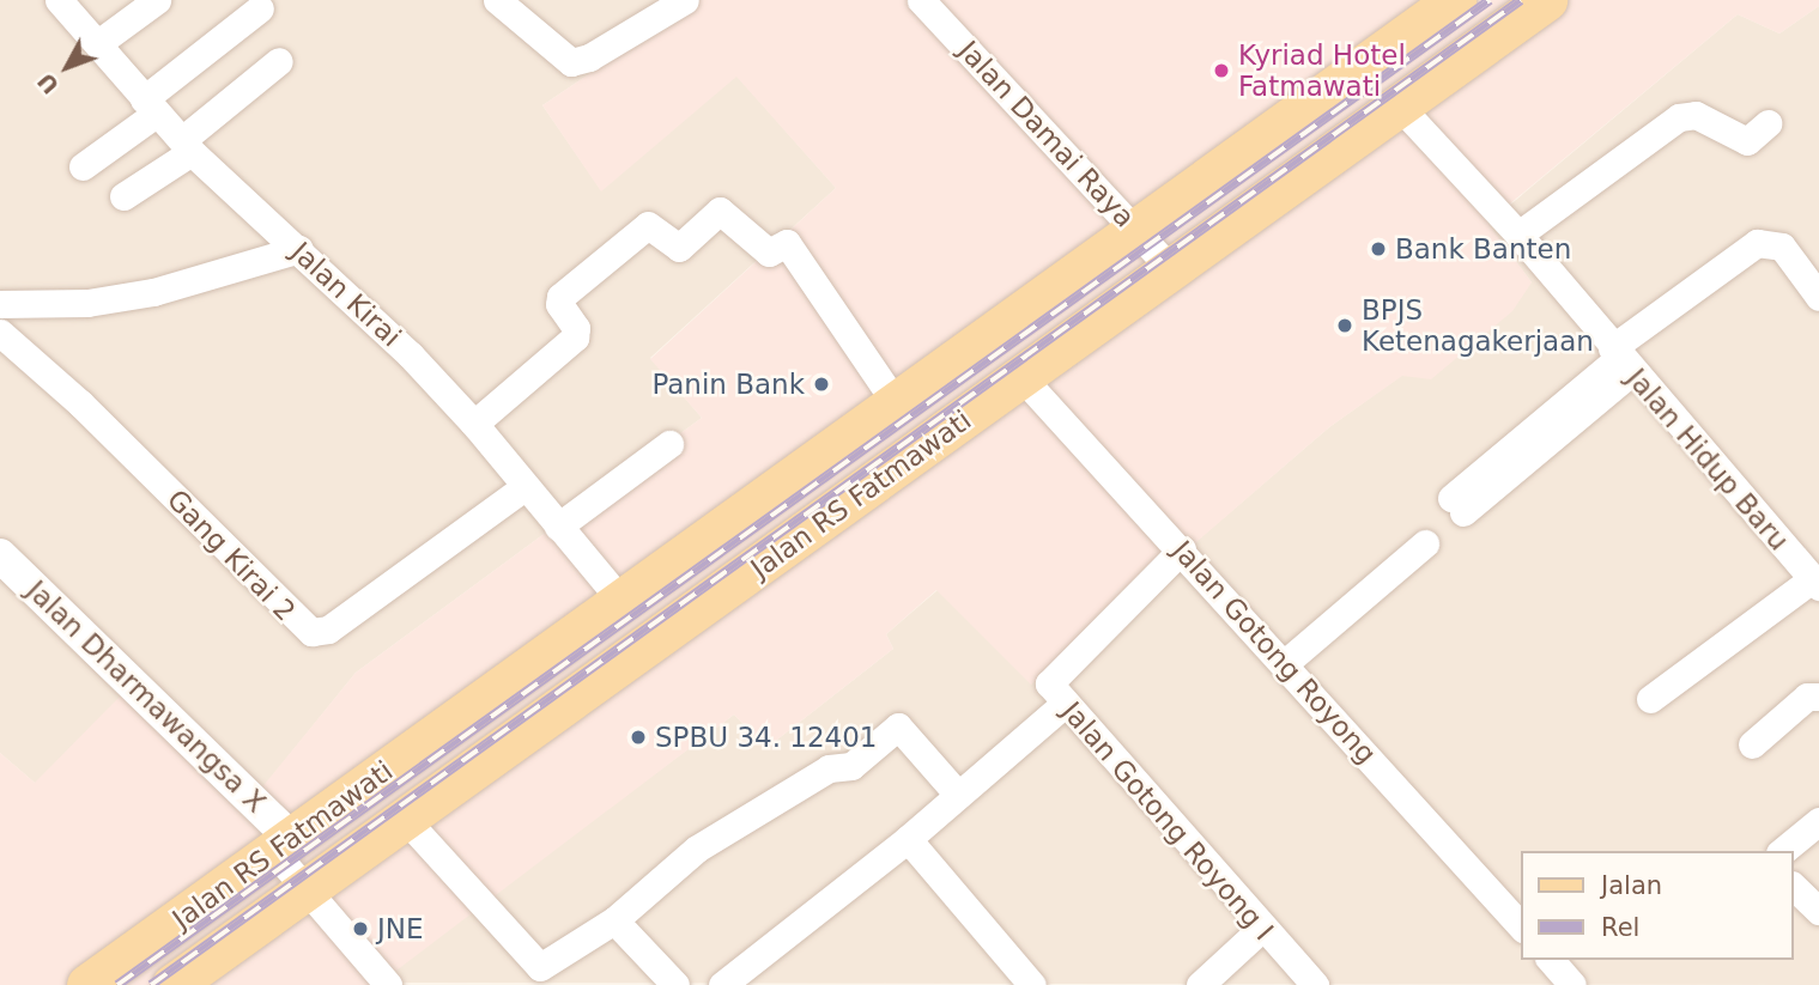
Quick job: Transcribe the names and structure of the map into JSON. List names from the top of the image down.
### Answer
{
  "streets": {
    "main road": ["Jalan RS Fatmawati"],
    "street": [
      "Jalan Damai Raya",
      "Jalan Kirai",
      "Jalan Hidup Baru",
      "Gang Kirai 2",
      "Jalan Gotong Royong",
      "Jalan Dharmawangsa X",
      "Jalan Gotong Royong I"
    ]
  },
  "crossings": [
    ["Jalan Damai Raya", "Jalan RS Fatmawati"],
    ["Jalan Kirai", "Jalan RS Fatmawati"],
    ["Jalan Kirai", "Gang Kirai 2"],
    ["Jalan Hidup Baru", "Jalan RS Fatmawati"],
    ["Jalan RS Fatmawati", "Jalan Gotong Royong"],
    ["Jalan RS Fatmawati", "Jalan Dharmawangsa X"],
    ["Jalan Gotong Royong", "Jalan Gotong Royong I"]
  ],
  "places": [
    "Kyriad Hotel Fatmawati",
    "Bank Banten",
    "BPJS Ketenagakerjaan",
    "Panin Bank",
    "SPBU 34. 12401",
    "JNE"
  ],
  "legend": ["Jalan", "Rel"],
  "north": "bottom left"
}
